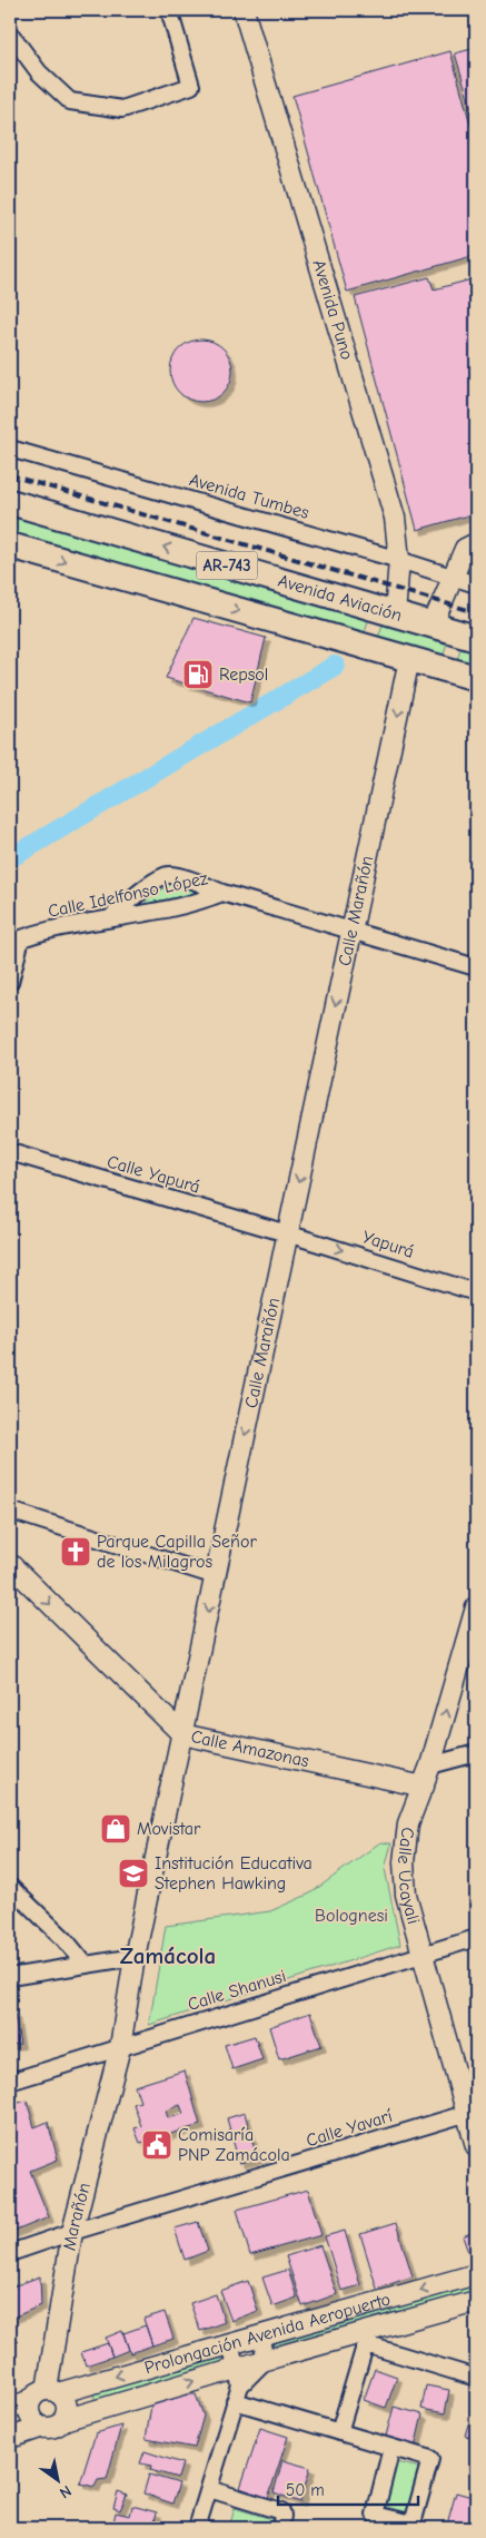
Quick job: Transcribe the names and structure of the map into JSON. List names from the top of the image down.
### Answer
{
  "streets": {
    "main road": ["AR-743", "Avenida Aviación"],
    "street": [
      "Avenida Puno",
      "Avenida Tumbes",
      "Calle Idelfonso López",
      "Calle Marañón",
      "Calle Yapurá",
      "Yapurá",
      "Calle Amazonas",
      "Calle Ucayali",
      "Calle Shanusi",
      "Calle Yavarí",
      "Marañón",
      "Prolongación Avenida Aeropuerto"
    ]
  },
  "crossings": [
    ["Avenida Puno", "Avenida Tumbes"],
    ["Avenida Puno", "Avenida Aviación"],
    ["AR-743", "Calle Marañón"],
    ["Calle Idelfonso López", "Calle Marañón"],
    ["Calle Marañón", "Calle Yapurá"],
    ["Calle Marañón", "Yapurá"],
    ["Calle Marañón", "Calle Amazonas"],
    ["Calle Marañón", "Calle Shanusi"],
    ["Calle Marañón", "Marañón"],
    ["Calle Yapurá", "Yapurá"],
    ["Calle Amazonas", "Calle Ucayali"],
    ["Calle Ucayali", "Calle Shanusi"],
    ["Calle Ucayali", "Calle Yavarí"],
    ["Calle Shanusi", "Marañón"],
    ["Calle Yavarí", "Marañón"],
    ["Marañón", "Prolongación Avenida Aeropuerto"]
  ],
  "one_way": ["Calle Marañón", "Yapurá", "Calle Amazonas"],
  "districts": ["Zamácola"],
  "parks": ["Bolognesi"],
  "places": {
    "fuel station": ["Repsol"],
    "church": ["Parque Capilla Señor de los Milagros"],
    "shop": ["Movistar"],
    "school or university": ["Institución Educativa Stephen Hawking"],
    "public building": ["Comisaría PNP Zamácola"]
  },
  "scale_bar": "50 m",
  "north": "bottom right"
}
